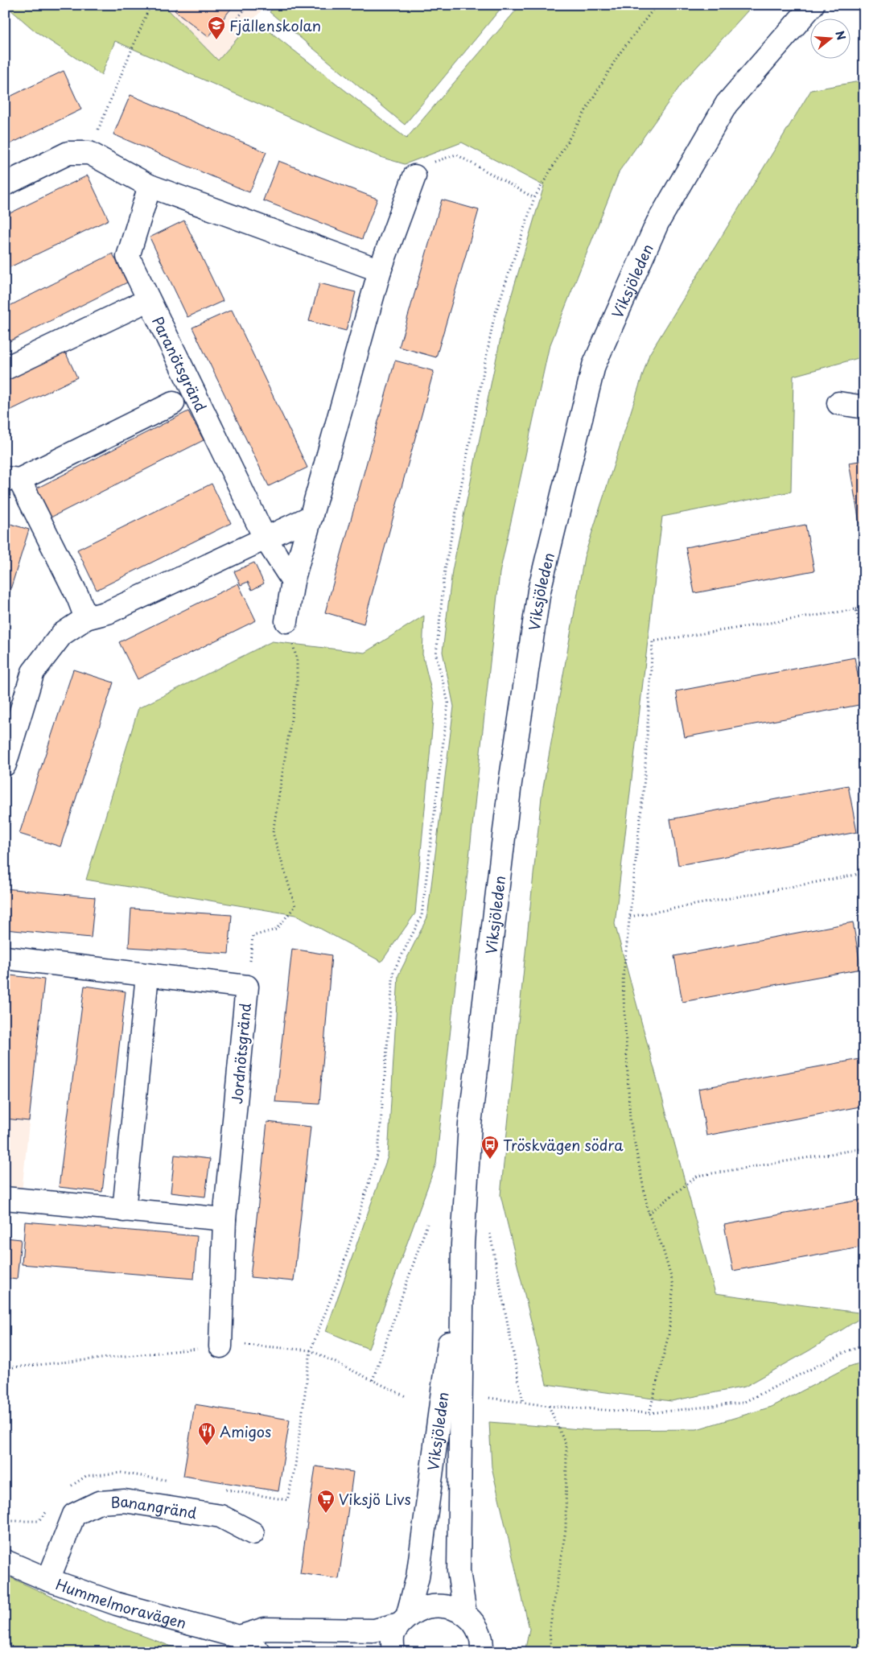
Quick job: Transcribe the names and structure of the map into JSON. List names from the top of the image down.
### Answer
{
  "streets": {
    "street": [
      "Viksjöleden",
      "Paranötsgränd",
      "Jordnötsgränd",
      "Banangränd",
      "Hummelmoravägen"
    ]
  },
  "crossings": [
    ["Banangränd", "Hummelmoravägen"]
  ],
  "places": {
    "school or university": ["Fjällenskolan"],
    "bus stop": ["Tröskvägen södra"],
    "restaurant": ["Amigos"],
    "supermarket": ["Viksjö Livs"]
  },
  "north": "right"
}
